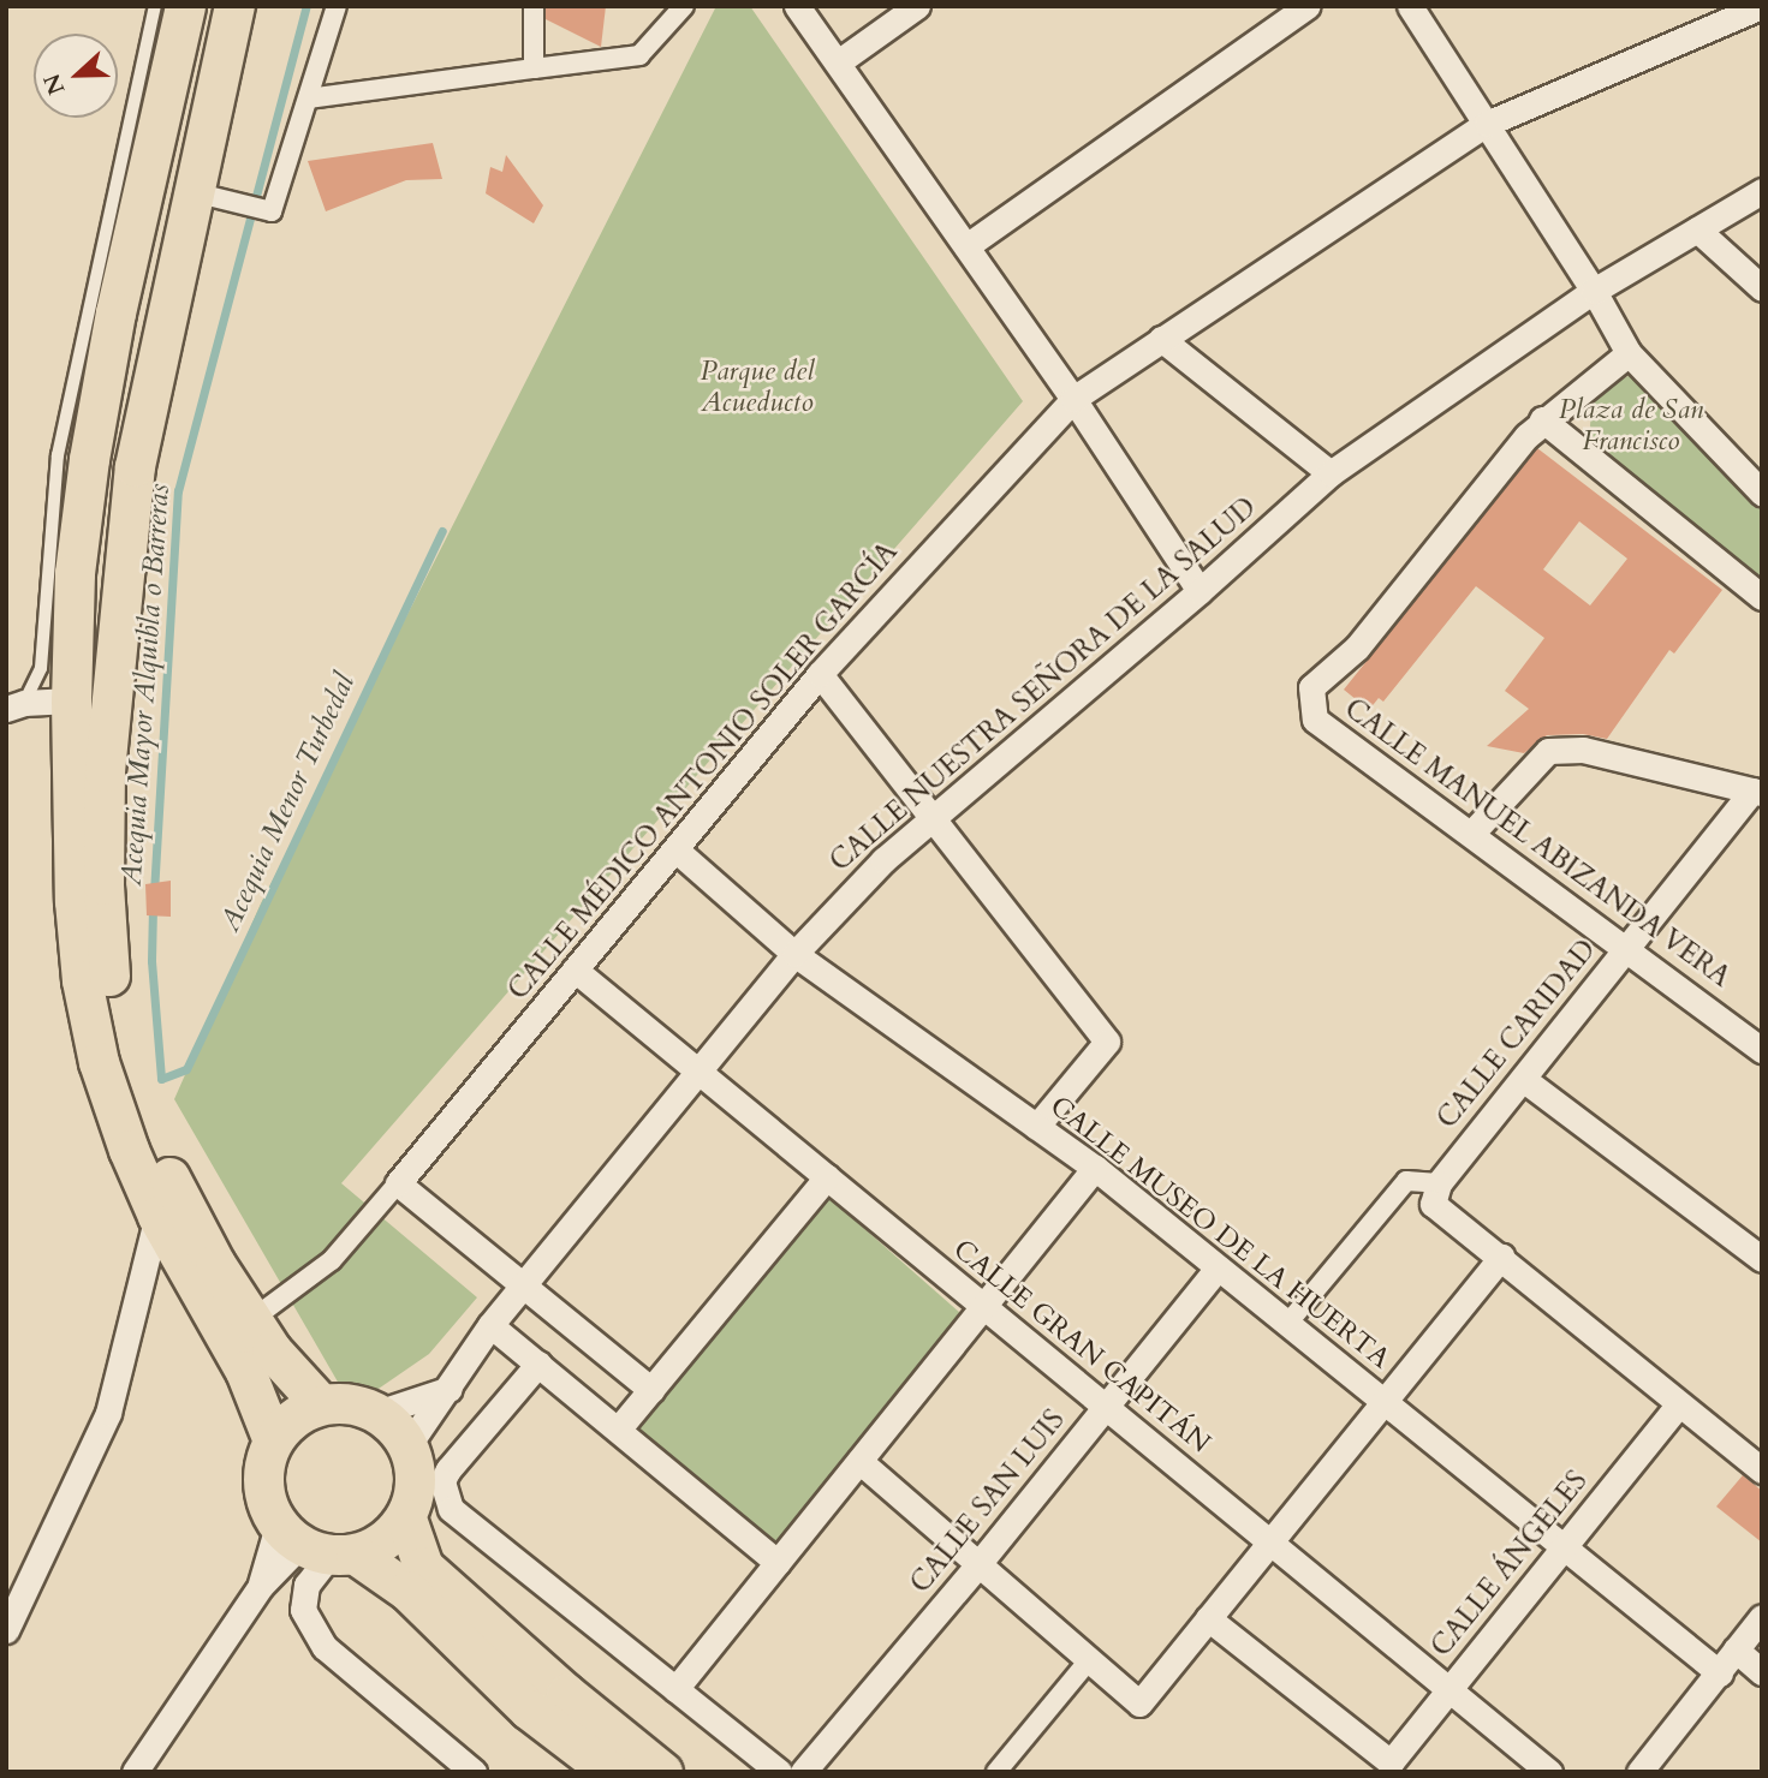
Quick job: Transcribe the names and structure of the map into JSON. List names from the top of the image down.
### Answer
{
  "streets": {
    "street": [
      "CALLE NUESTRA SEÑORA DE LA SALUD",
      "CALLE MÉDICO ANTONIO SOLER GARCÍA",
      "CALLE MANUEL ABIZANDA VERA",
      "CALLE CARIDAD",
      "CALLE MUSEO DE LA HUERTA",
      "CALLE GRAN CAPITÁN",
      "CALLE SAN LUIS",
      "CALLE ÁNGELES"
    ]
  },
  "crossings": [
    ["CALLE NUESTRA SEÑORA DE LA SALUD", "CALLE MUSEO DE LA HUERTA"],
    ["CALLE NUESTRA SEÑORA DE LA SALUD", "CALLE GRAN CAPITÁN"],
    ["CALLE MÉDICO ANTONIO SOLER GARCÍA", "CALLE MUSEO DE LA HUERTA"],
    ["CALLE MÉDICO ANTONIO SOLER GARCÍA", "CALLE GRAN CAPITÁN"],
    ["CALLE MANUEL ABIZANDA VERA", "CALLE CARIDAD"],
    ["CALLE MUSEO DE LA HUERTA", "CALLE SAN LUIS"],
    ["CALLE MUSEO DE LA HUERTA", "CALLE ÁNGELES"],
    ["CALLE GRAN CAPITÁN", "CALLE SAN LUIS"],
    ["CALLE GRAN CAPITÁN", "CALLE ÁNGELES"]
  ],
  "water": ["Acequia Mayor Alquibla o Barreras", "Acequia Menor Turbedal"],
  "parks": ["Parque del Acueducto", "Plaza de San Francisco"],
  "north": "left"
}
